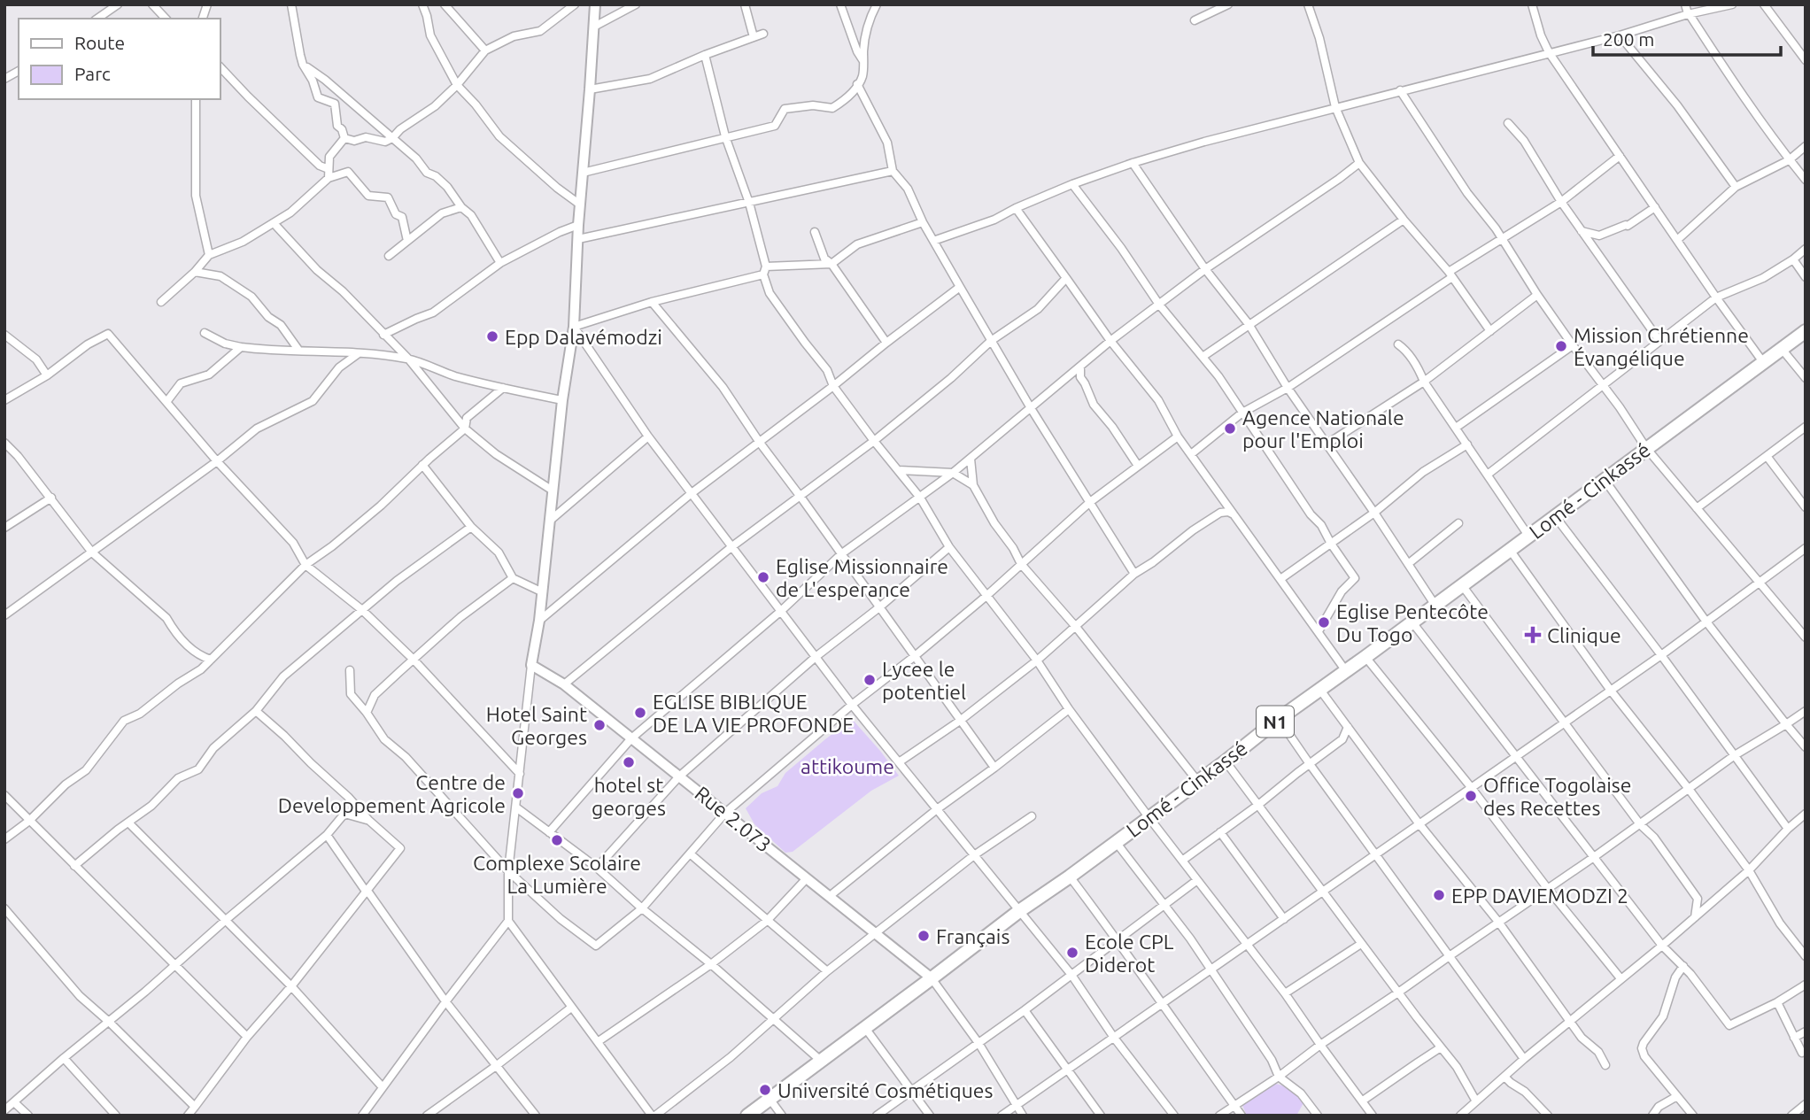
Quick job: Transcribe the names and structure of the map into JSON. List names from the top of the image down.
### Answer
{
  "streets": {
    "highway": ["Lomé - Cinkassé", "N1"],
    "street": ["Rue 2.073"]
  },
  "crossings": [
    ["Lomé - Cinkassé", "Rue 2.073"]
  ],
  "parks": ["attikoume"],
  "places": {
    "other": [
      "Epp Dalavémodzi",
      "Mission Chrétienne Évangélique",
      "Agence Nationale pour l'Emploi",
      "Eglise Missionnaire de L'esperance",
      "Eglise Pentecôte Du Togo",
      "Lycee le potentiel",
      "EGLISE BIBLIQUE DE LA VIE PROFONDE",
      "Hotel Saint Georges",
      "hotel st georges",
      "Centre de Developpement Agricole",
      "Office Togolaise des Recettes",
      "Complexe Scolaire La Lumière",
      "EPP DAVIEMODZI 2",
      "Français",
      "Ecole CPL Diderot",
      "Université Cosmétiques"
    ],
    "health": ["Clinique"]
  },
  "legend": ["Route", "Parc"],
  "scale_bar": "200 m"
}
